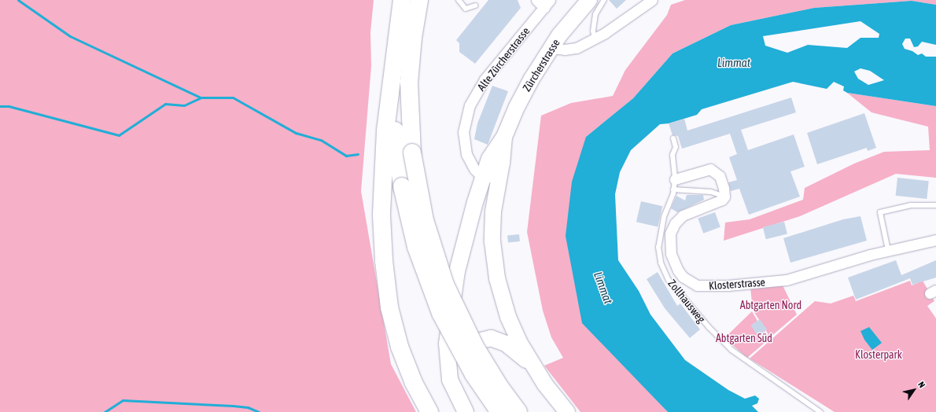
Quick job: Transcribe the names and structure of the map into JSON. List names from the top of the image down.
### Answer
{
  "streets": {
    "main road": ["Zürcherstrasse"],
    "street": ["Alte Zürcherstrasse", "Klosterstrasse"],
    "lane": ["Zollhausweg"]
  },
  "water": ["Limmat"],
  "parks": ["Abtgarten Nord", "Abtgarten Süd", "Klosterpark"],
  "north": "top right"
}
